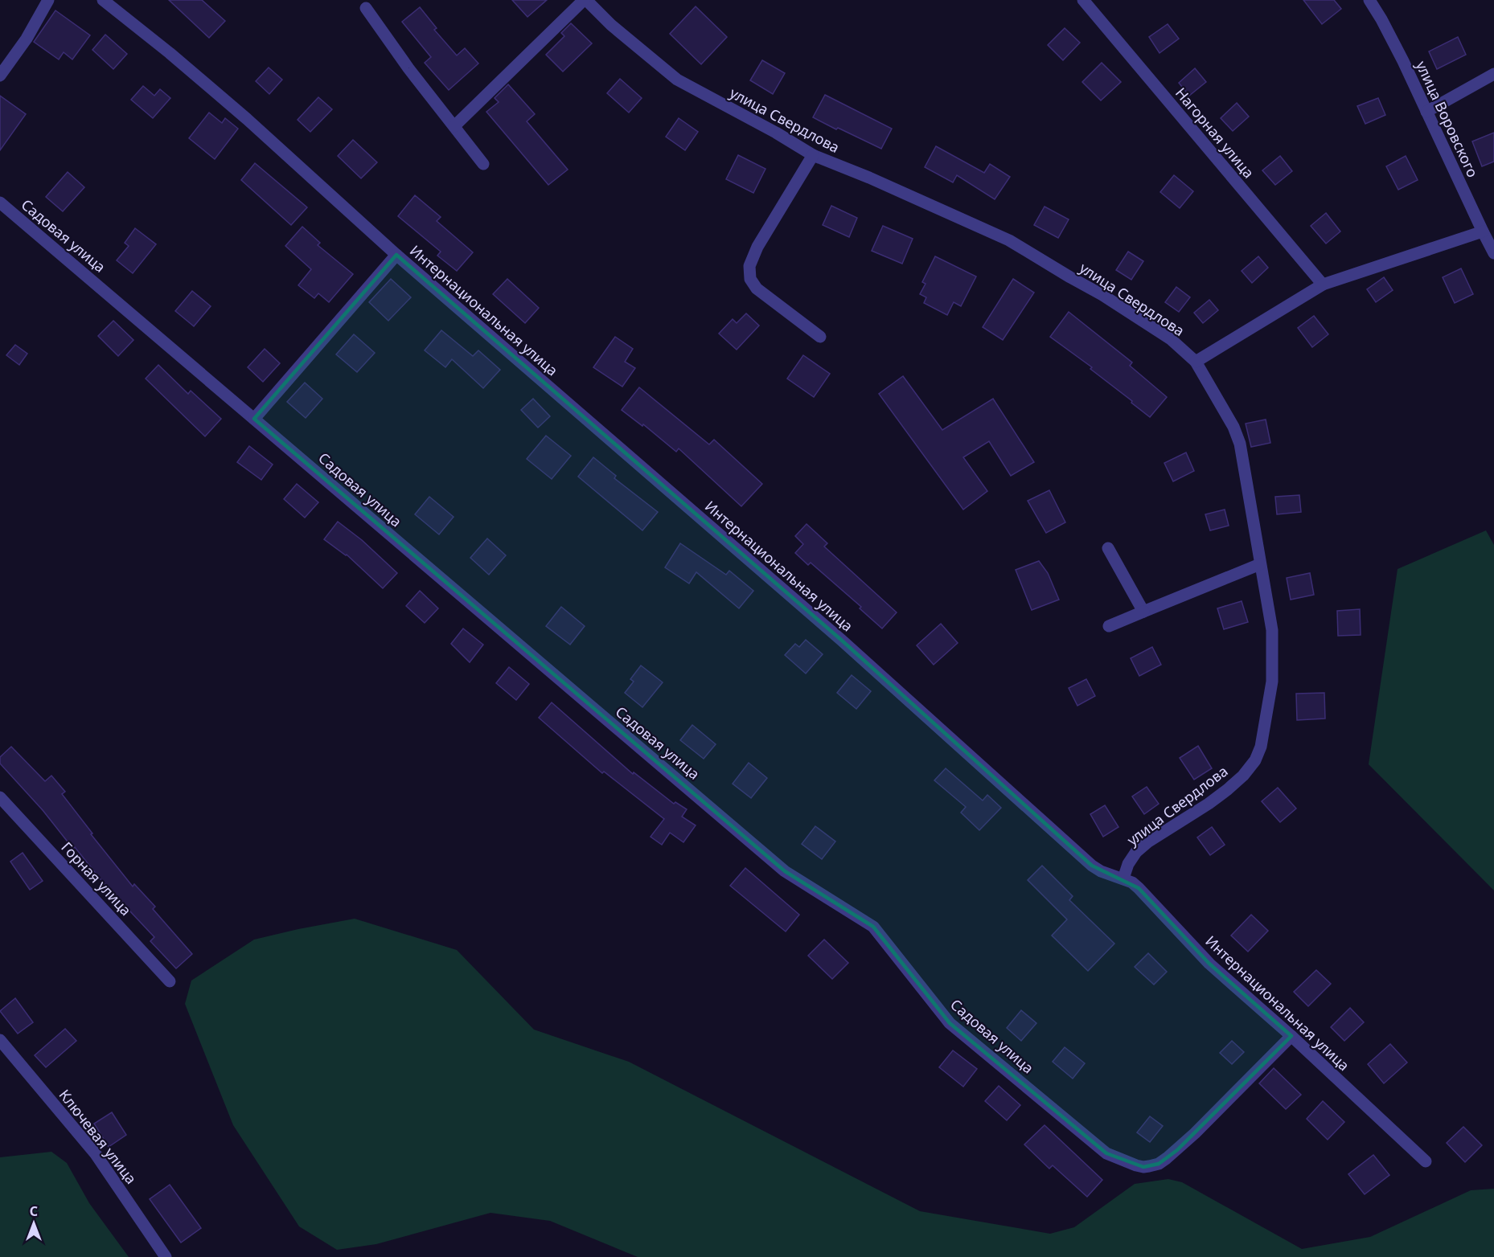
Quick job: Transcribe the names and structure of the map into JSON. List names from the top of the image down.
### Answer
{
  "streets": {
    "street": [
      "улица Воровского",
      "улица Свердлова",
      "Нагорная улица",
      "Садовая улица",
      "Интернациональная улица",
      "Горная улица",
      "Ключевая улица"
    ]
  },
  "crossings": [
    ["улица Свердлова", "Интернациональная улица"],
    ["Садовая улица", "Интернациональная улица"]
  ],
  "north": "top"
}
